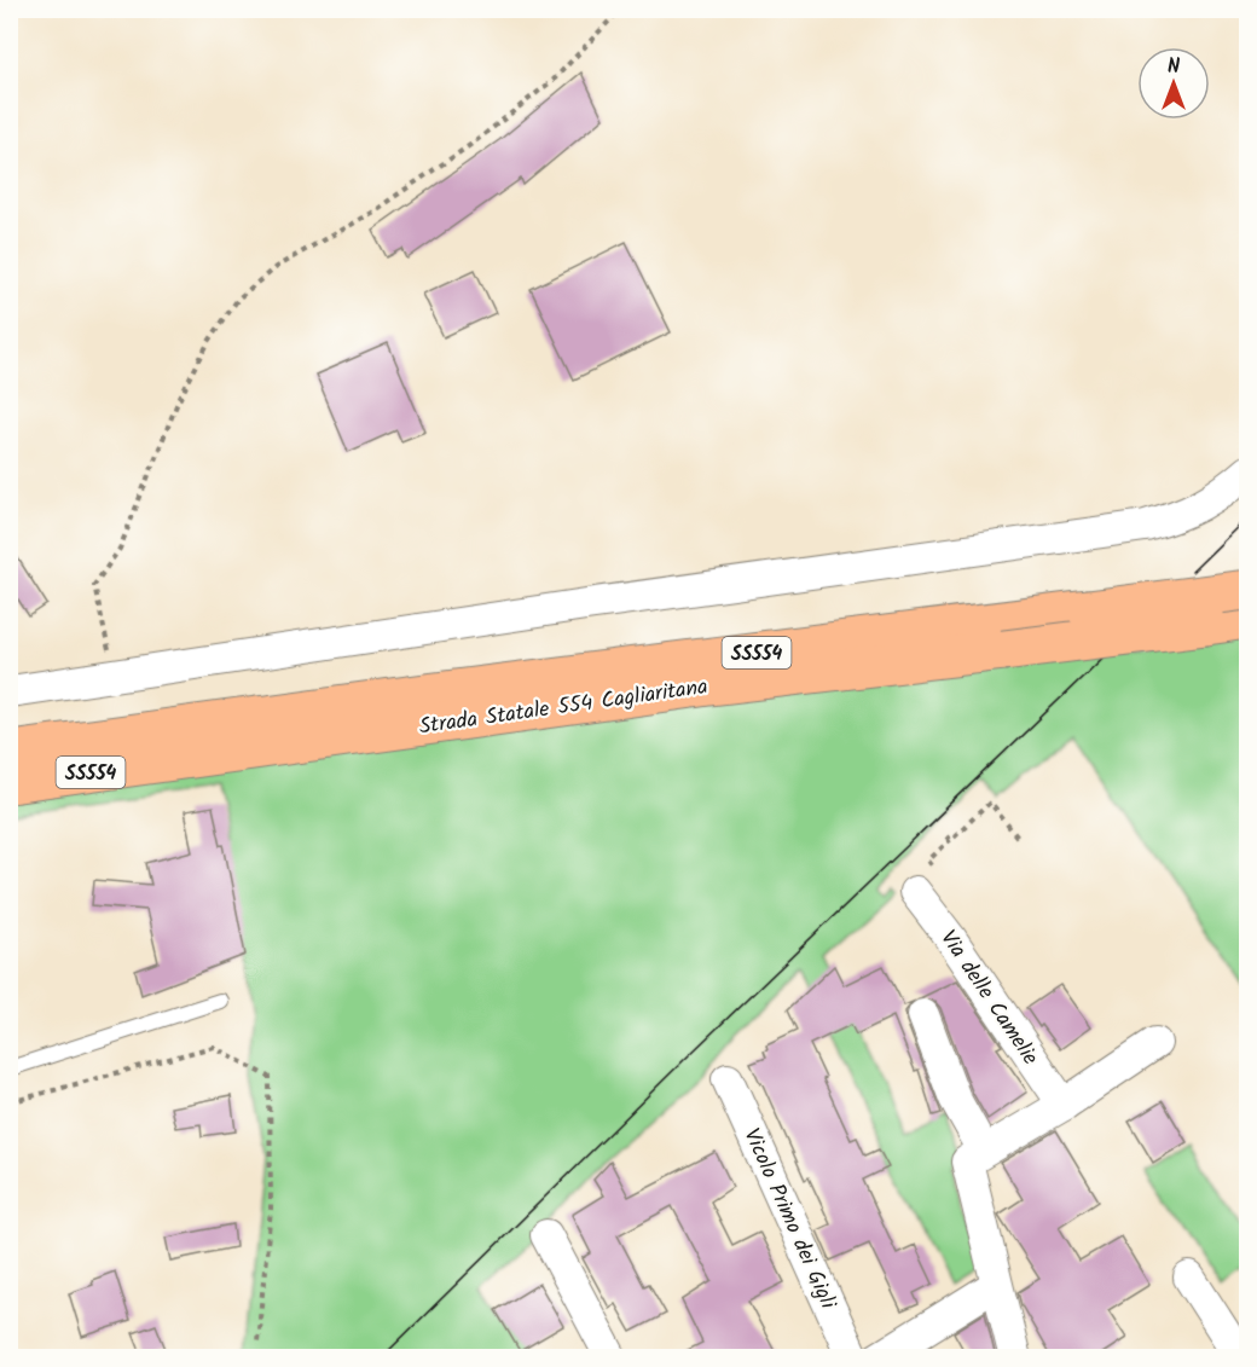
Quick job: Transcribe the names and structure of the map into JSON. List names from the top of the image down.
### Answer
{
  "streets": {
    "main road": ["SS554", "Strada Statale 554 Cagliaritana"],
    "street": ["Via delle Camelie", "Vicolo Primo dei Gigli"]
  },
  "north": "top"
}
